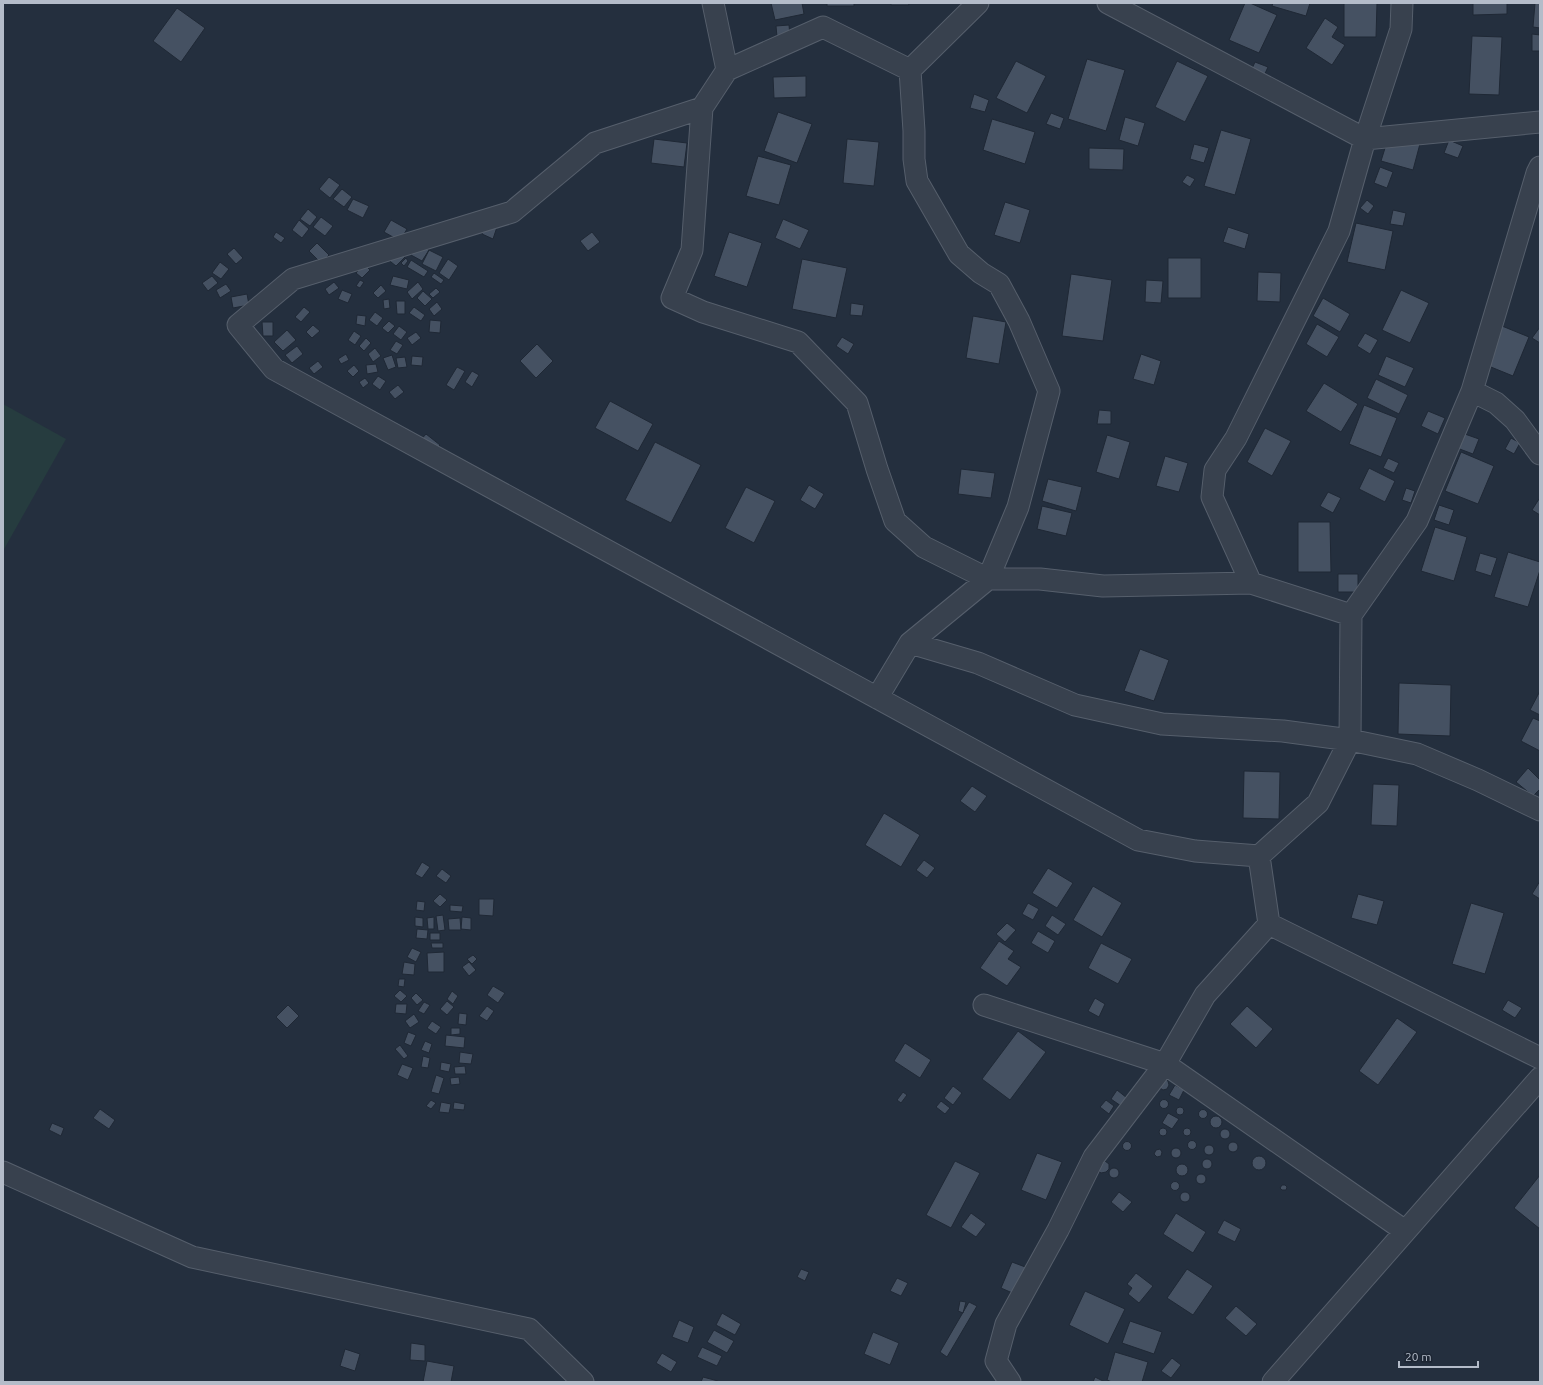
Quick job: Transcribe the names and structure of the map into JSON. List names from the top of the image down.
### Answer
{
  "scale_bar": "20 m"
}
